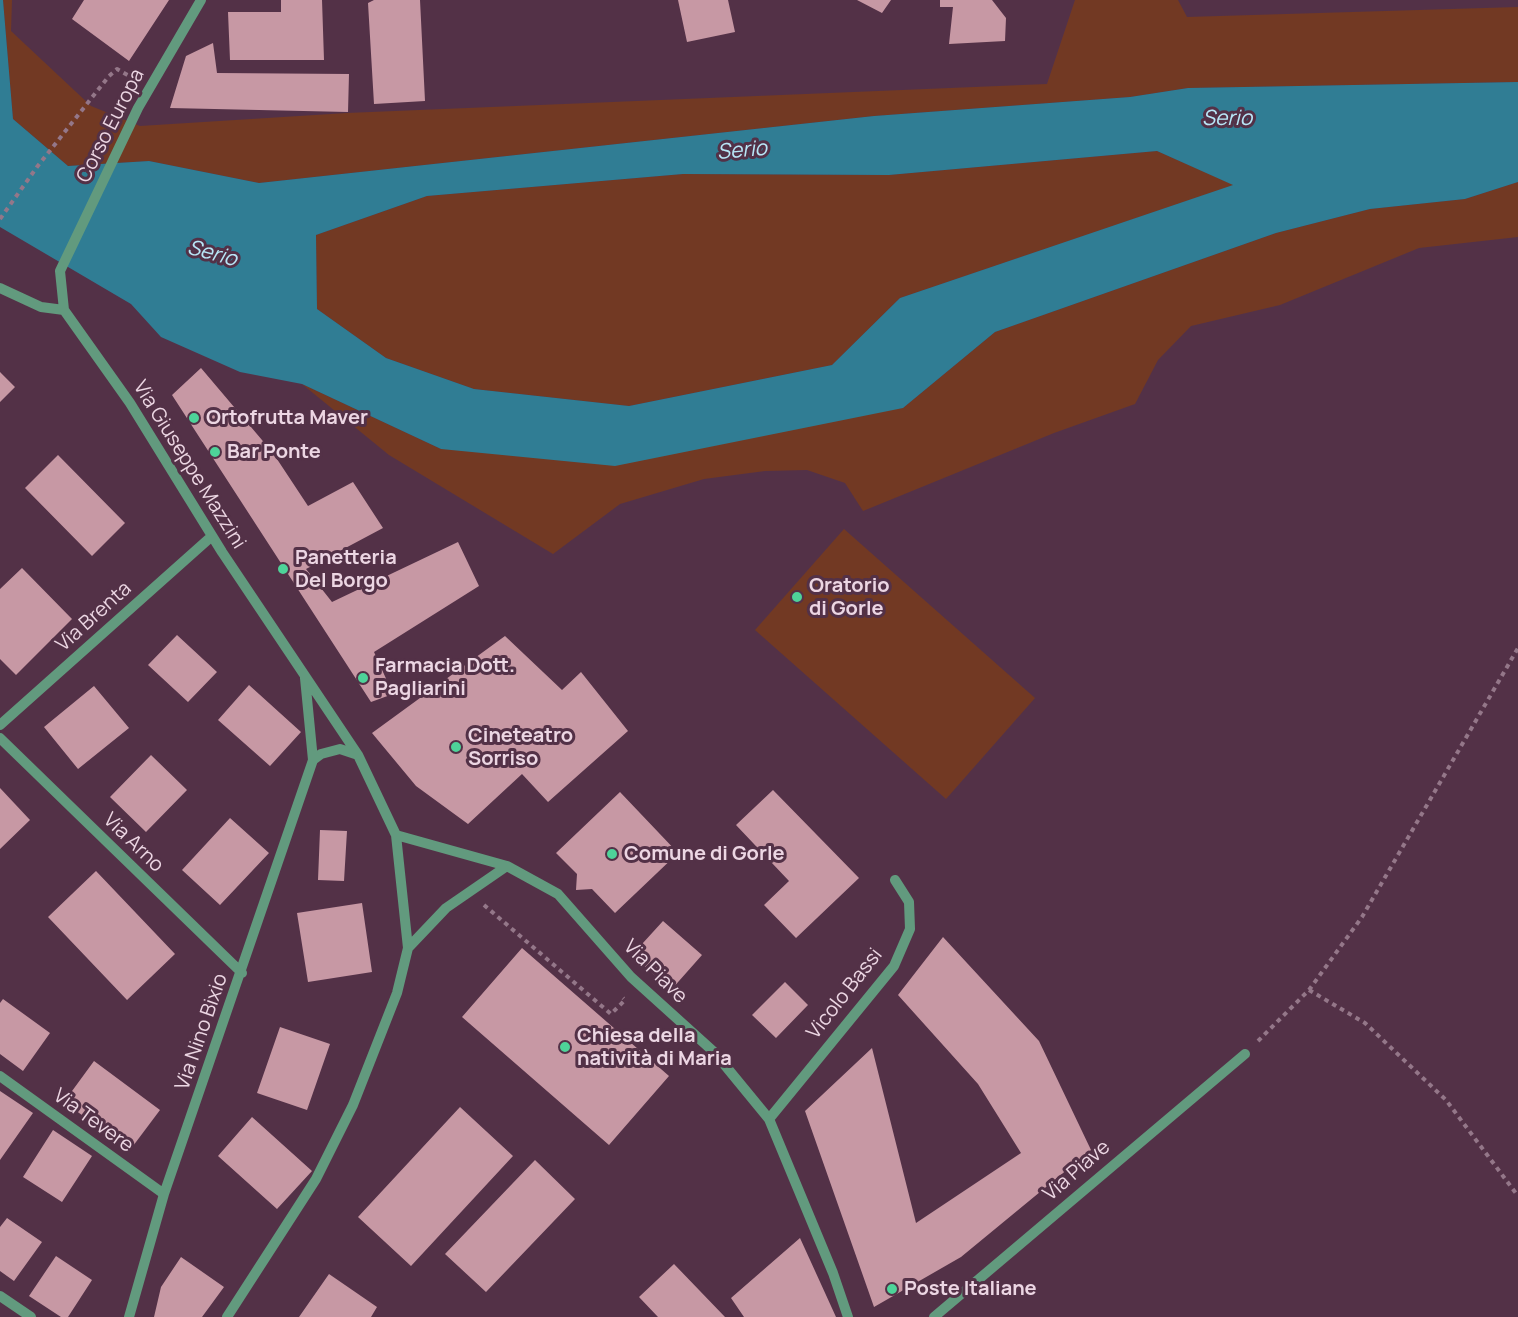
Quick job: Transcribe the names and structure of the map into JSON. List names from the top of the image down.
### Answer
{
  "streets": {
    "street": [
      "Corso Europa",
      "Via Giuseppe Mazzini",
      "Via Brenta",
      "Via Arno",
      "Via Piave",
      "Vicolo Bassi",
      "Via Nino Bixio",
      "Via Tevere"
    ]
  },
  "crossings": [
    ["Corso Europa", "Via Giuseppe Mazzini"],
    ["Via Giuseppe Mazzini", "Via Brenta"],
    ["Via Giuseppe Mazzini", "Via Piave"],
    ["Via Giuseppe Mazzini", "Via Nino Bixio"],
    ["Via Arno", "Via Nino Bixio"],
    ["Via Piave", "Vicolo Bassi"],
    ["Via Nino Bixio", "Via Tevere"]
  ],
  "water": ["Serio"],
  "places": [
    "Ortofrutta Maver",
    "Bar Ponte",
    "Panetteria Del Borgo",
    "Oratorio di Gorle",
    "Farmacia Dott. Pagliarini",
    "Cineteatro Sorriso",
    "Comune di Gorle",
    "Chiesa della natività di Maria",
    "Poste Italiane"
  ]
}
